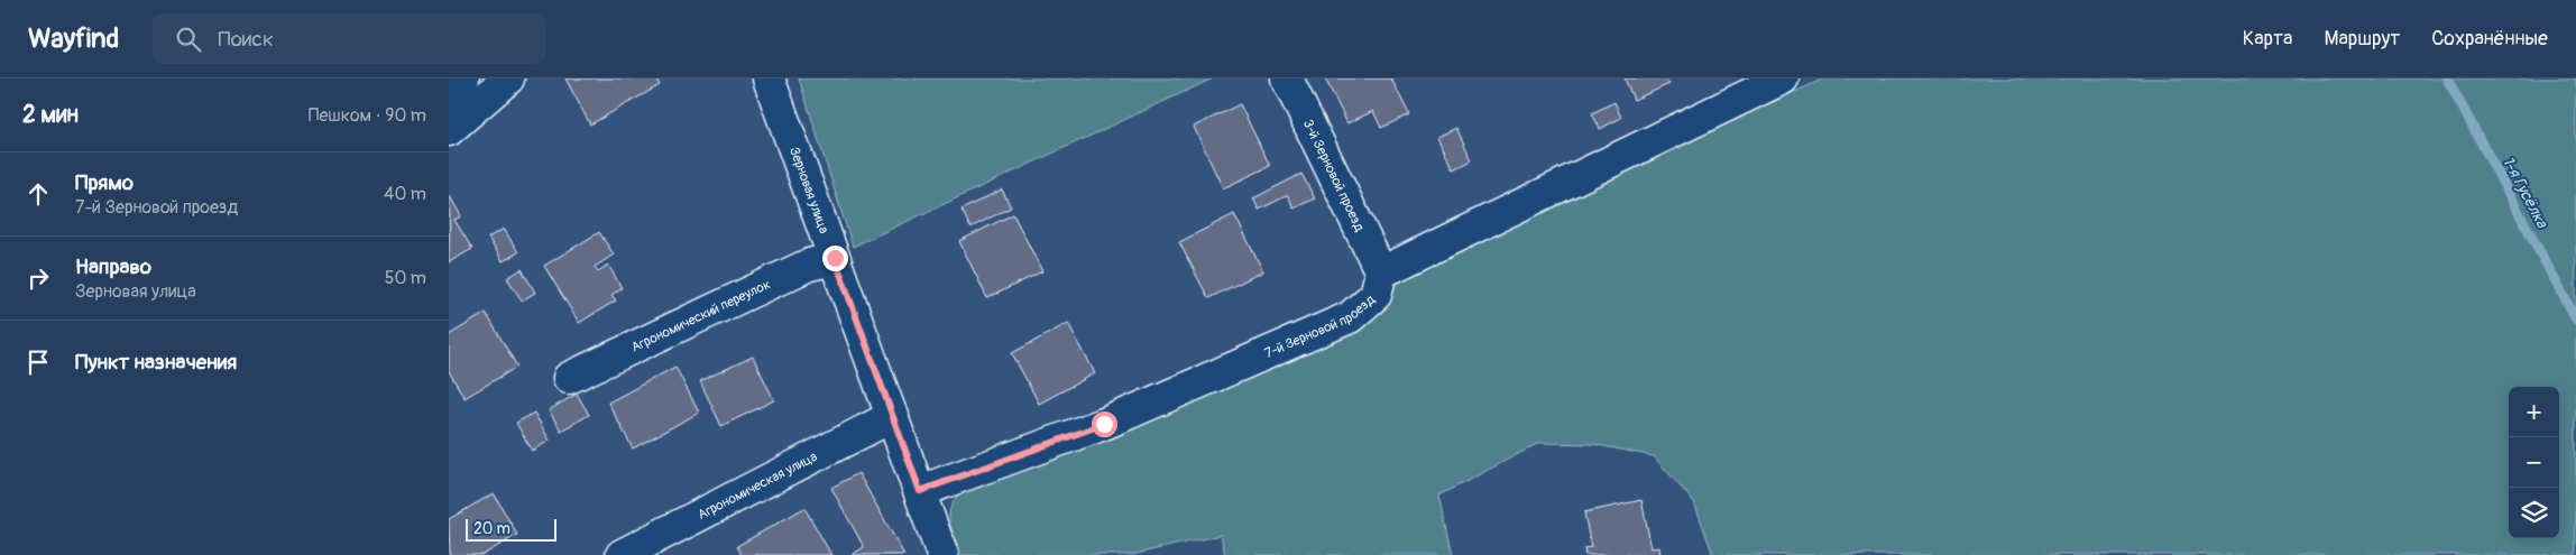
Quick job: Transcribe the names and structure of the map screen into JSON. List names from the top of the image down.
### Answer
{
  "streets": {
    "street": [
      "3-й Зерновой проезд",
      "Зерновая улица",
      "Агрономический переулок",
      "7-й Зерновой проезд",
      "Агрономическая улица"
    ]
  },
  "crossings": [
    ["3-й Зерновой проезд", "7-й Зерновой проезд"],
    ["Зерновая улица", "Агрономический переулок"],
    ["Зерновая улица", "7-й Зерновой проезд"],
    ["Зерновая улица", "Агрономическая улица"]
  ],
  "water": ["1-я Гусёлка"],
  "scale_bar": "20 m",
  "page": {
    "header": "Wayfind",
    "search": "Поиск",
    "nav": ["Карта", "Маршрут", "Сохранённые"],
    "heading": ["2 мин", "Пешком · 90 m"],
    "list": [
      ["Прямо", "7-й Зерновой проезд", "40 m"],
      ["Направо", "Зерновая улица", "50 m"],
      "Пункт назначения"
    ],
    "map_buttons": ["+", "−"],
    "scale": "20 m"
  }
}
